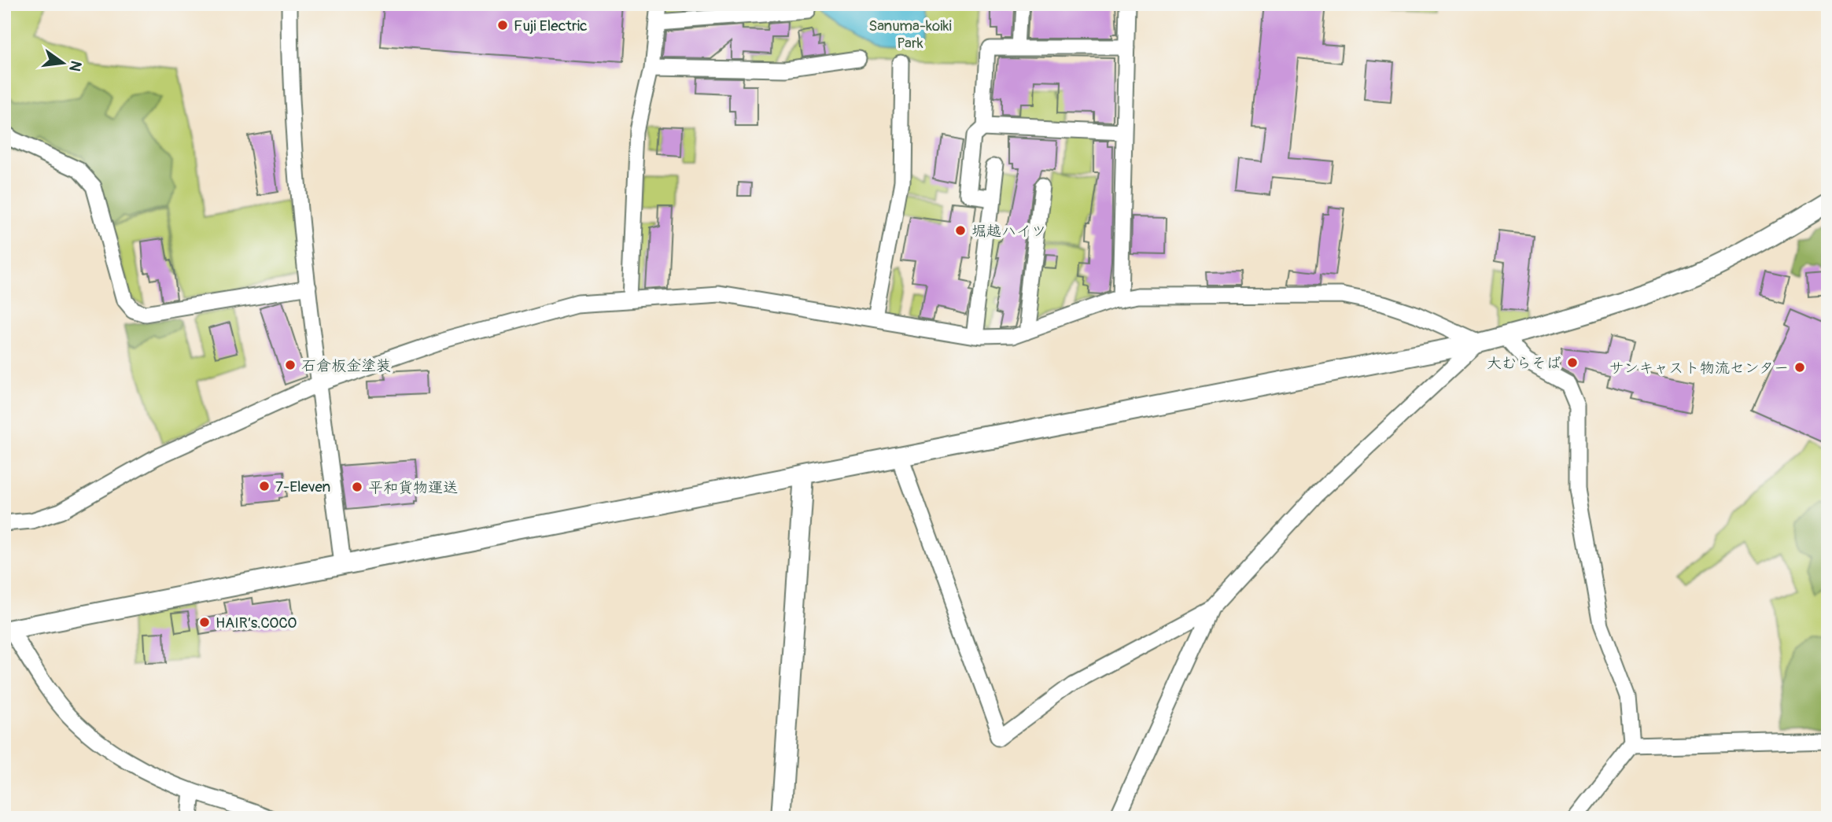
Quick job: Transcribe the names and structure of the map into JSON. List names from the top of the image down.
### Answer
{
  "parks": ["Sanuma-koiki Park"],
  "places": [
    "Fuji Electric",
    "堀越ハイツ",
    "大むらそば",
    "石倉板金塗装",
    "サンキャスト物流センター",
    "7-Eleven",
    "平和貨物運送",
    "HAIR’s.COCO"
  ],
  "north": "right"
}
